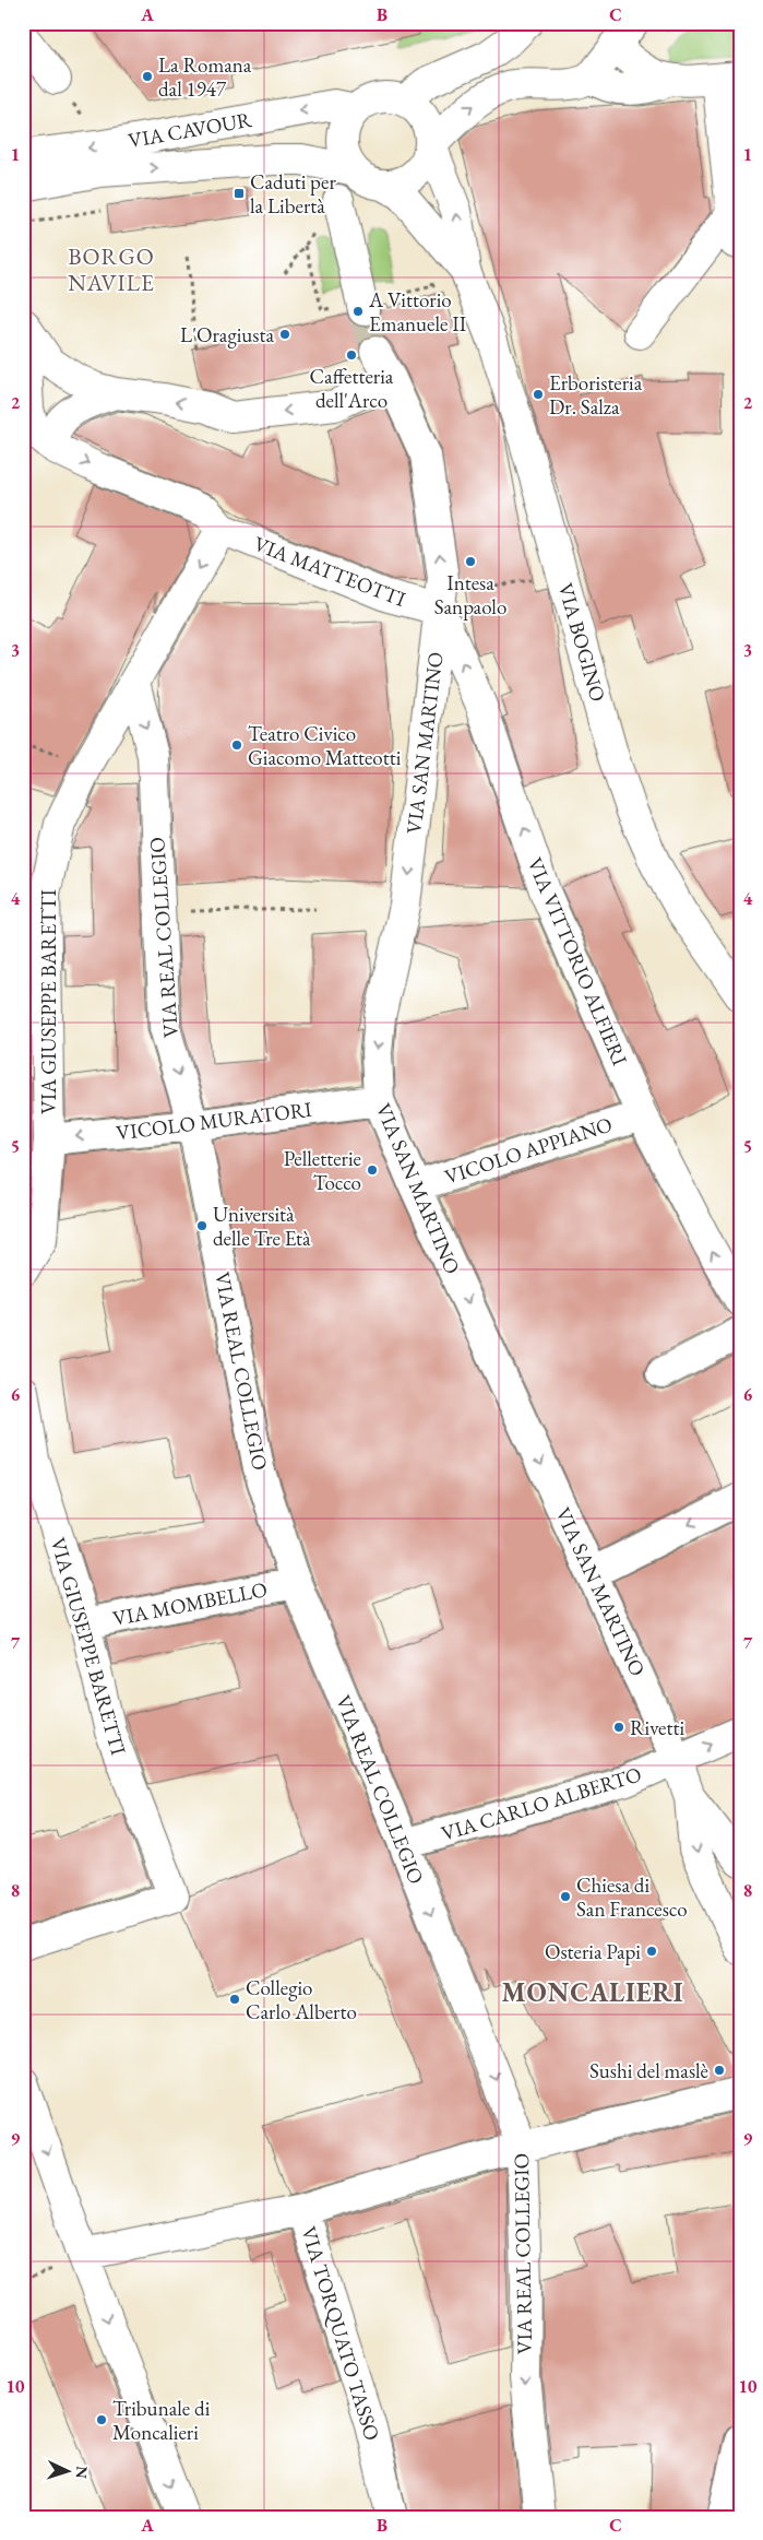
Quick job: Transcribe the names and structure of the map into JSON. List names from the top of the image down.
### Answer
{
  "streets": {
    "street": [
      "VIA CAVOUR",
      "VIA MATTEOTTI",
      "VIA BOGINO",
      "VIA SAN MARTINO",
      "VIA REAL COLLEGIO",
      "VIA VITTORIO ALFIERI",
      "VIA GIUSEPPE BARETTI",
      "VICOLO MURATORI",
      "VICOLO APPIANO",
      "VIA MOMBELLO",
      "VIA CARLO ALBERTO",
      "VIA TORQUATO TASSO"
    ]
  },
  "crossings": [
    ["VIA CAVOUR", "VIA BOGINO"],
    ["VIA MATTEOTTI", "VIA SAN MARTINO"],
    ["VIA MATTEOTTI", "VIA VITTORIO ALFIERI"],
    ["VIA SAN MARTINO", "VIA VITTORIO ALFIERI"],
    ["VIA SAN MARTINO", "VICOLO MURATORI"],
    ["VIA SAN MARTINO", "VICOLO APPIANO"],
    ["VIA SAN MARTINO", "VIA CARLO ALBERTO"],
    ["VIA REAL COLLEGIO", "VIA GIUSEPPE BARETTI"],
    ["VIA REAL COLLEGIO", "VICOLO MURATORI"],
    ["VIA REAL COLLEGIO", "VIA MOMBELLO"],
    ["VIA REAL COLLEGIO", "VIA CARLO ALBERTO"],
    ["VIA VITTORIO ALFIERI", "VICOLO APPIANO"],
    ["VIA GIUSEPPE BARETTI", "VICOLO MURATORI"],
    ["VIA GIUSEPPE BARETTI", "VIA MOMBELLO"]
  ],
  "one_way": ["VIA REAL COLLEGIO", "VIA VITTORIO ALFIERI", "VICOLO MURATORI"],
  "districts": ["BORGO NAVILE", "MONCALIERI"],
  "places": {
    "other": [
      "La Romana dal 1947",
      "A Vittorio Emanuele II",
      "L'Oragiusta",
      "Caffetteria dell'Arco",
      "Erboristeria Dr. Salza",
      "Intesa Sanpaolo",
      "Teatro Civico Giacomo Matteotti",
      "Pelletterie Tocco",
      "Università delle Tre Età",
      "Rivetti",
      "Chiesa di San Francesco",
      "Osteria Papi",
      "Collegio Carlo Alberto",
      "Sushi del maslè",
      "Tribunale di Moncalieri"
    ],
    "transit": ["Caduti per la Libertà"]
  },
  "north": "right",
  "grid": {
    "columns": ["A", "B", "C"],
    "rows": [
      "1",
      "2",
      "3",
      "4",
      "5",
      "6",
      "7",
      "8",
      "9",
      "10"
    ]
  }
}
